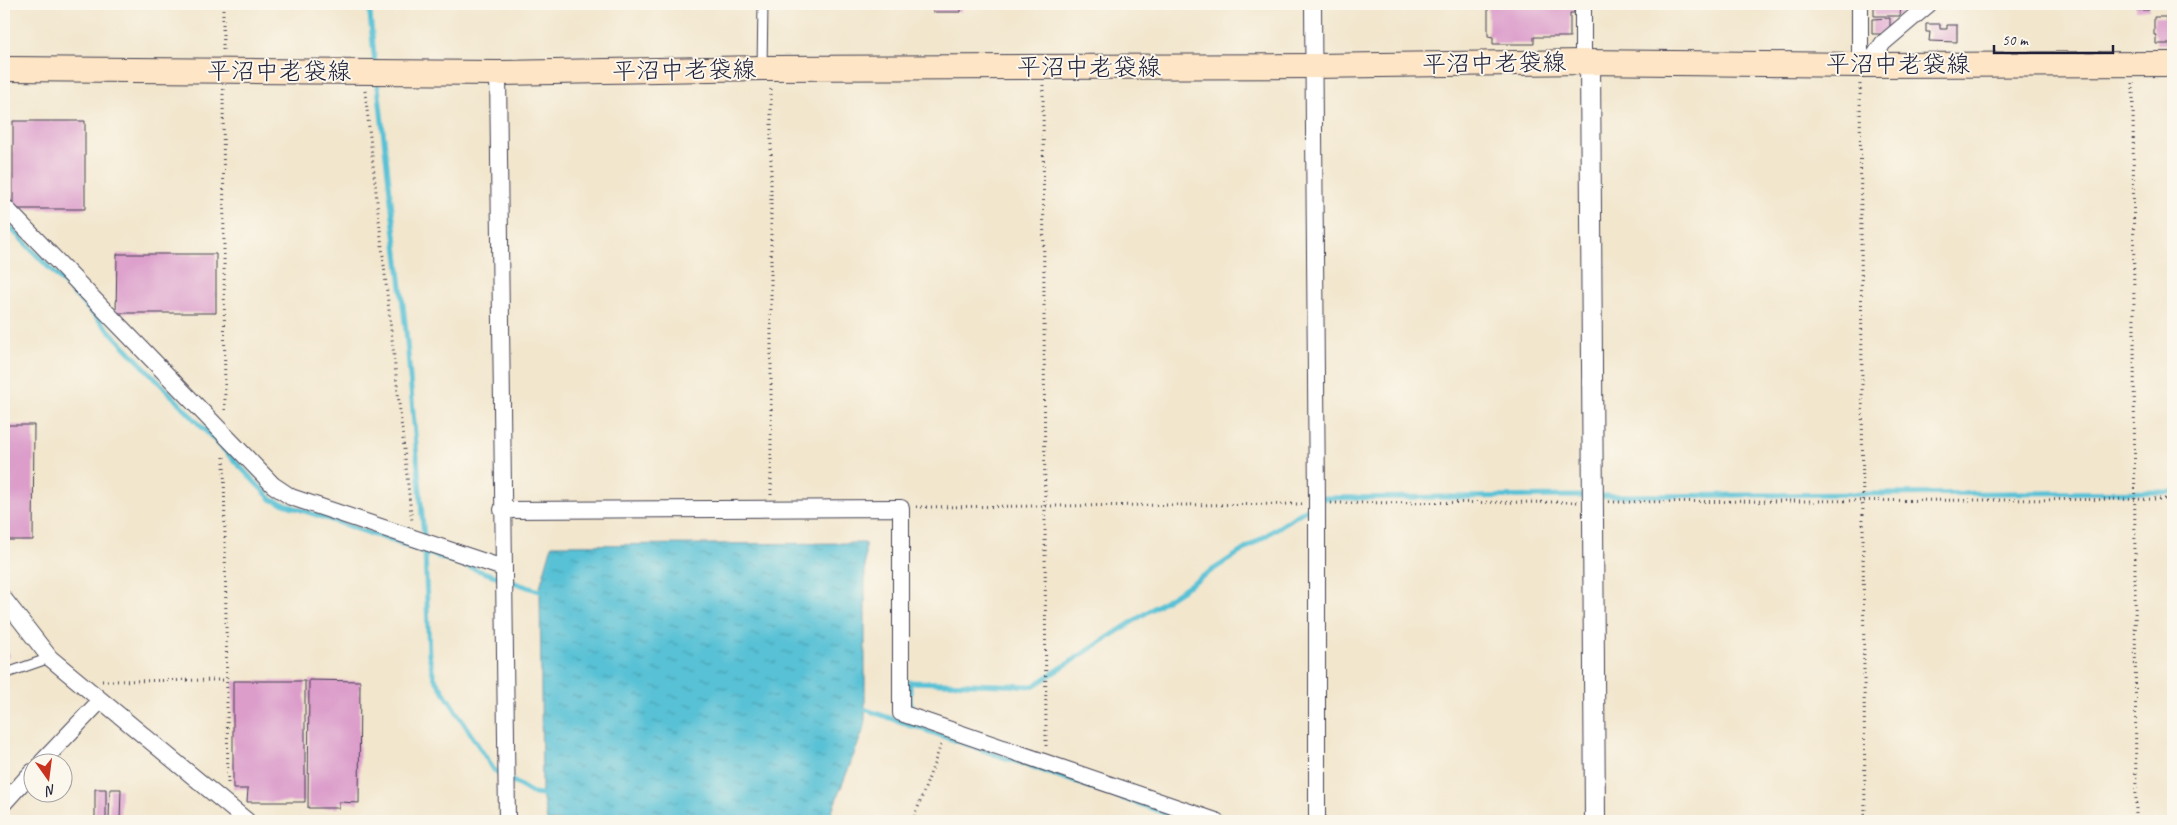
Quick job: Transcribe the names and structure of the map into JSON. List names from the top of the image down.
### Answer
{
  "streets": {
    "main road": ["平沼中老袋線"]
  },
  "scale_bar": "50 m",
  "north": "bottom"
}
